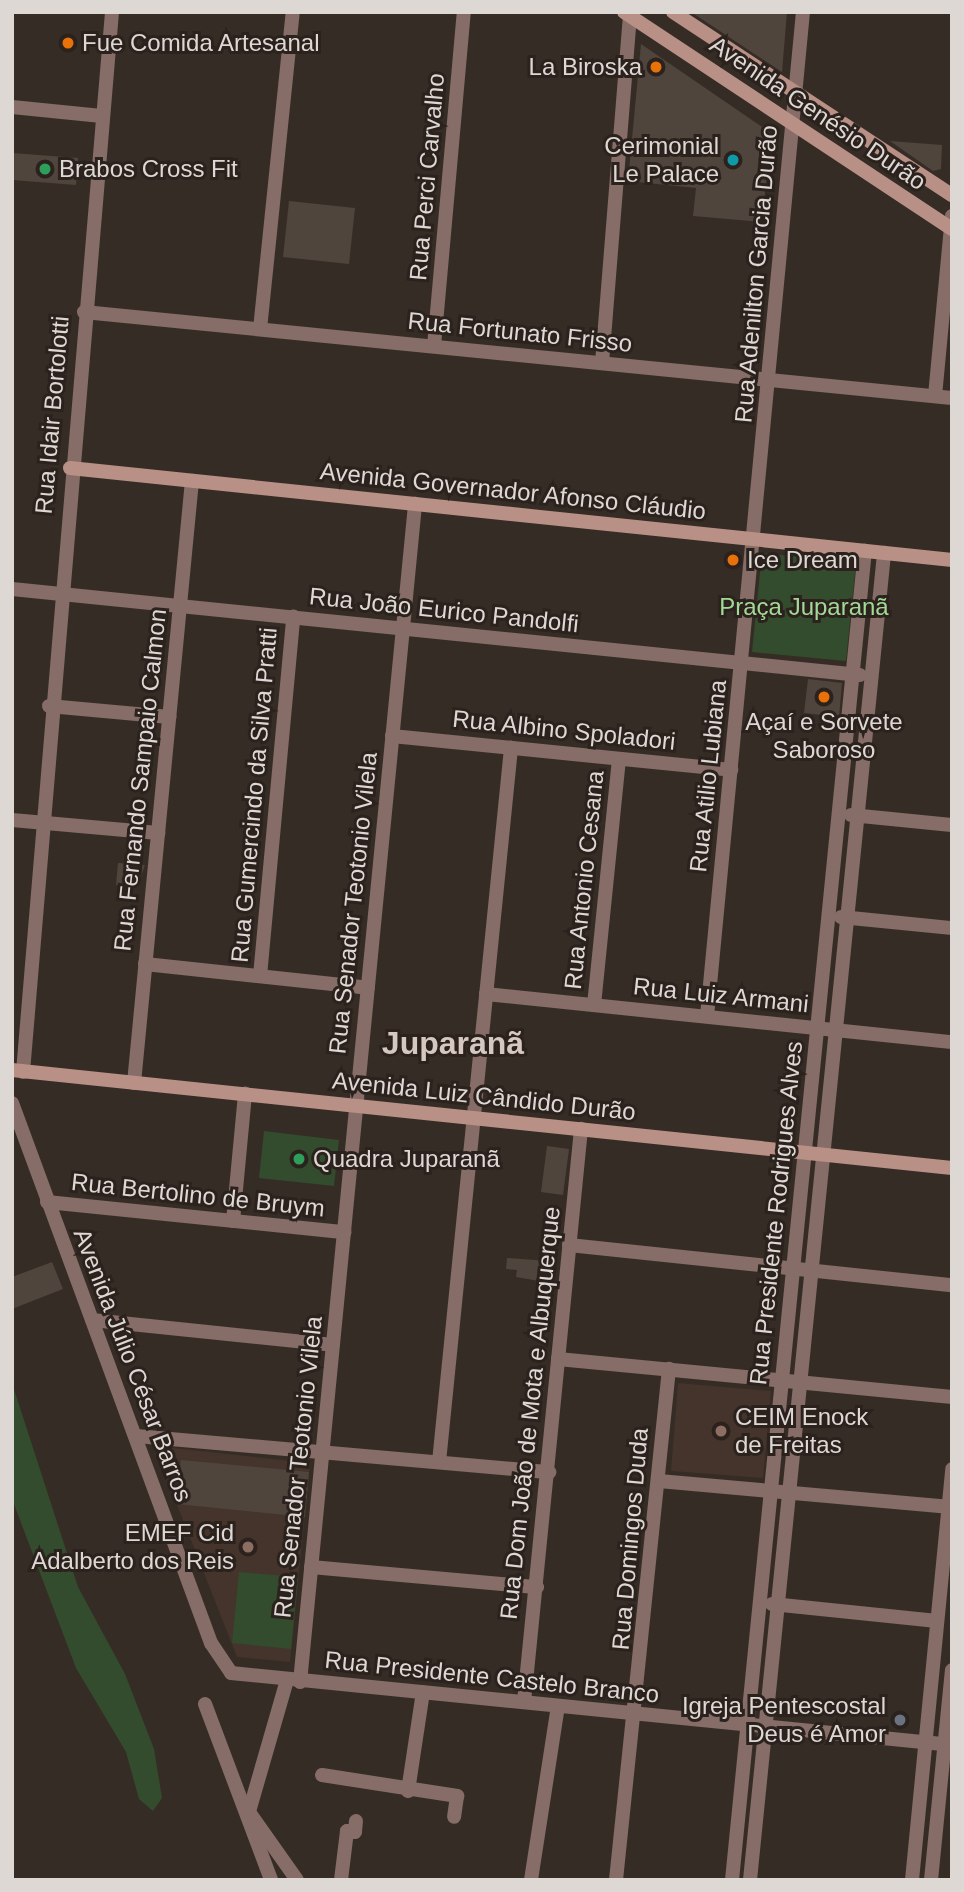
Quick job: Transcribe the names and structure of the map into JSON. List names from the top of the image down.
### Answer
{
  "streets": {
    "street": [
      "Avenida Genésio Durão",
      "Rua Perci Carvalho",
      "Rua Adenilton Garcia Durão",
      "Rua Fortunato Frisso",
      "Rua Idair Bortolotti",
      "Avenida Governador Afonso Cláudio",
      "Rua João Eurico Pandolfi",
      "Rua Albino Spoladori",
      "Rua Atilio Lubiana",
      "Rua Fernando Sampaio Calmon",
      "Rua Gumercindo da Silva Pratti",
      "Rua Antonio Cesana",
      "Rua Senador Teotonio Vilela",
      "Rua Luiz Armani",
      "Avenida Luiz Cândido Durão",
      "Rua Bertolino de Bruym",
      "Rua Presidente Rodrigues Alves",
      "Avenida Júlio César Barros",
      "Rua Dom João de Mota e Albuquerque",
      "Rua Domingos Duda",
      "Rua Presidente Castelo Branco"
    ]
  },
  "crossings": [
    ["Avenida Genésio Durão", "Rua Adenilton Garcia Durão"],
    ["Rua Perci Carvalho", "Rua Fortunato Frisso"],
    ["Rua Adenilton Garcia Durão", "Rua Fortunato Frisso"],
    ["Rua Adenilton Garcia Durão", "Avenida Governador Afonso Cláudio"],
    ["Rua Adenilton Garcia Durão", "Rua Atilio Lubiana"],
    ["Rua Fortunato Frisso", "Rua Idair Bortolotti"],
    ["Rua Idair Bortolotti", "Avenida Governador Afonso Cláudio"],
    ["Rua Idair Bortolotti", "Rua João Eurico Pandolfi"],
    ["Rua Idair Bortolotti", "Avenida Luiz Cândido Durão"],
    ["Avenida Governador Afonso Cláudio", "Rua Atilio Lubiana"],
    ["Avenida Governador Afonso Cláudio", "Rua Fernando Sampaio Calmon"],
    ["Avenida Governador Afonso Cláudio", "Rua Senador Teotonio Vilela"],
    ["Avenida Governador Afonso Cláudio", "Rua Presidente Rodrigues Alves"],
    ["Rua João Eurico Pandolfi", "Rua Atilio Lubiana"],
    ["Rua João Eurico Pandolfi", "Rua Fernando Sampaio Calmon"],
    ["Rua João Eurico Pandolfi", "Rua Gumercindo da Silva Pratti"],
    ["Rua João Eurico Pandolfi", "Rua Senador Teotonio Vilela"],
    ["Rua João Eurico Pandolfi", "Rua Presidente Rodrigues Alves"],
    ["Rua Albino Spoladori", "Rua Atilio Lubiana"],
    ["Rua Albino Spoladori", "Rua Antonio Cesana"],
    ["Rua Albino Spoladori", "Rua Senador Teotonio Vilela"],
    ["Rua Atilio Lubiana", "Rua Luiz Armani"],
    ["Rua Fernando Sampaio Calmon", "Avenida Luiz Cândido Durão"],
    ["Rua Antonio Cesana", "Rua Luiz Armani"],
    ["Rua Senador Teotonio Vilela", "Avenida Luiz Cândido Durão"],
    ["Rua Senador Teotonio Vilela", "Rua Bertolino de Bruym"],
    ["Rua Senador Teotonio Vilela", "Rua Presidente Castelo Branco"],
    ["Rua Luiz Armani", "Rua Presidente Rodrigues Alves"],
    ["Avenida Luiz Cândido Durão", "Rua Presidente Rodrigues Alves"],
    ["Avenida Luiz Cândido Durão", "Rua Dom João de Mota e Albuquerque"],
    ["Rua Bertolino de Bruym", "Avenida Júlio César Barros"],
    ["Rua Presidente Rodrigues Alves", "Rua Presidente Castelo Branco"],
    ["Avenida Júlio César Barros", "Rua Presidente Castelo Branco"],
    ["Rua Dom João de Mota e Albuquerque", "Rua Presidente Castelo Branco"],
    ["Rua Domingos Duda", "Rua Presidente Castelo Branco"]
  ],
  "districts": ["Juparanã"],
  "parks": ["Praça Juparanã"],
  "places": [
    "Fue Comida Artesanal",
    "La Biroska",
    "Cerimonial Le Palace",
    "Brabos Cross Fit",
    "Ice Dream",
    "Açaí e Sorvete Saboroso",
    "Quadra Juparanã",
    "CEIM Enock de Freitas",
    "EMEF Cid Adalberto dos Reis",
    "Igreja Pentescostal Deus é Amor"
  ]
}
